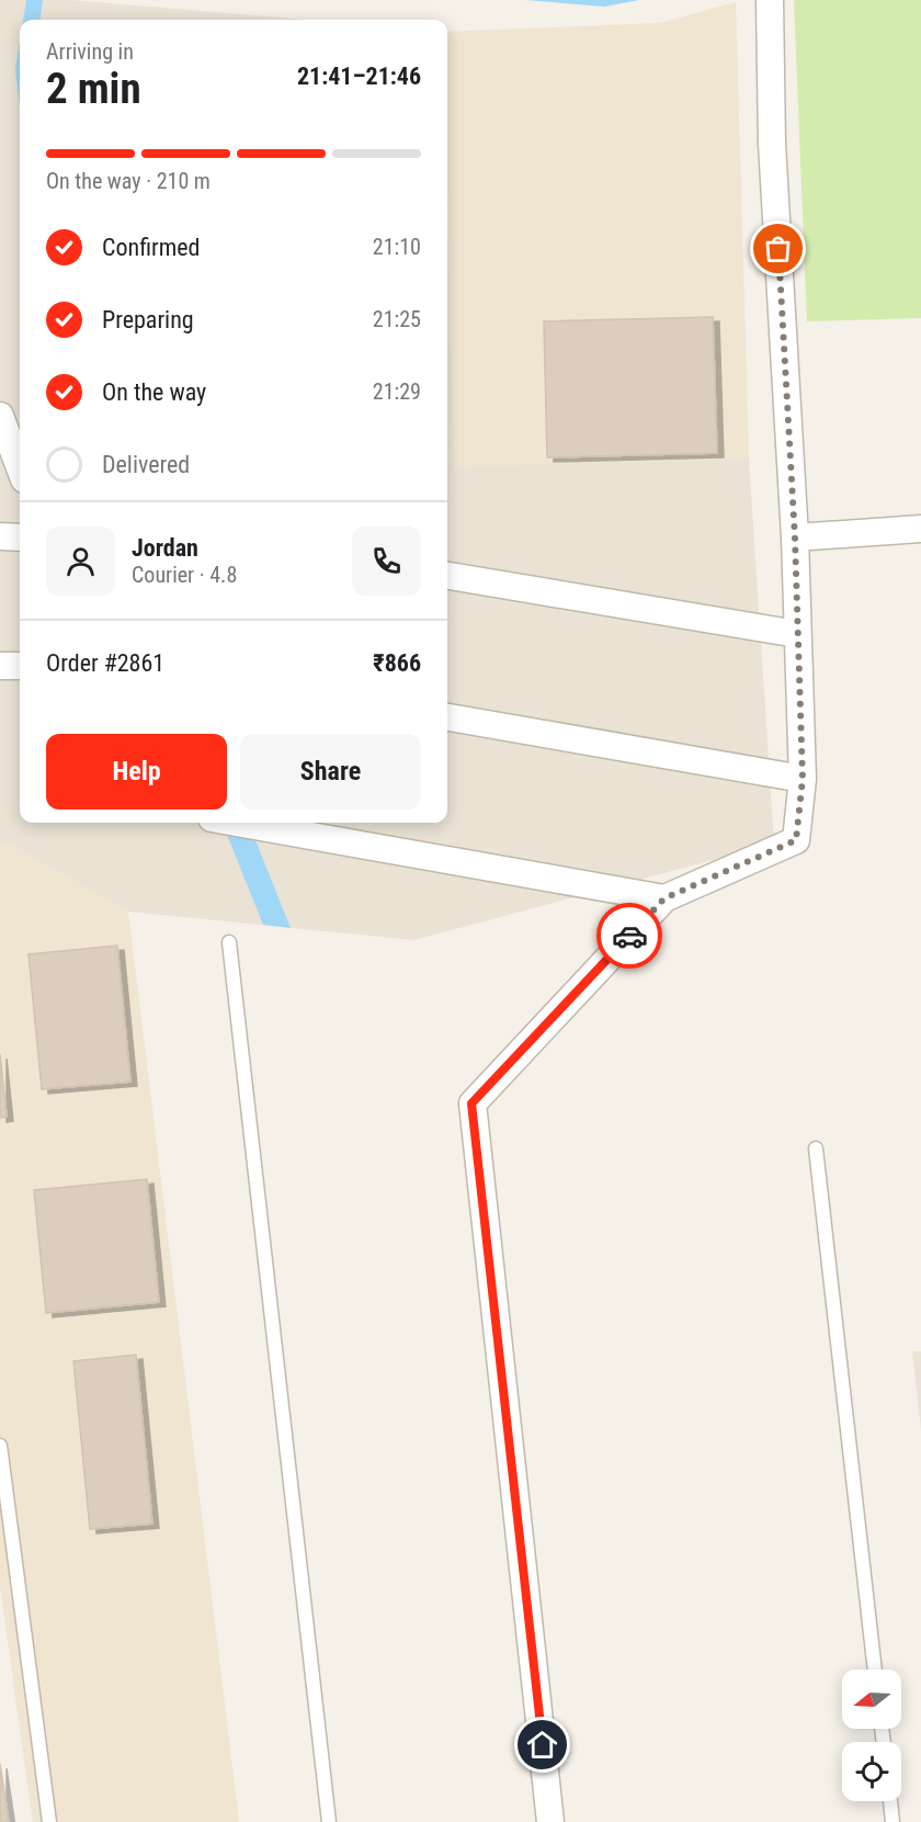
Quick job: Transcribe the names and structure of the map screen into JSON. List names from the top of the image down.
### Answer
{
  "north": "left",
  "page": {
    "heading": ["2 min", "Arriving in", "21:41–21:46"],
    "panel": [
      "Jordan",
      "Courier · 4.8",
      "Order #2861",
      "₹866"
    ],
    "bar": "On the way · 210 m",
    "list": [
      ["Confirmed", "21:10"],
      ["Preparing", "21:25"],
      ["On the way", "21:29"],
      "Delivered"
    ],
    "buttons": ["Help", "Share"]
  }
}
